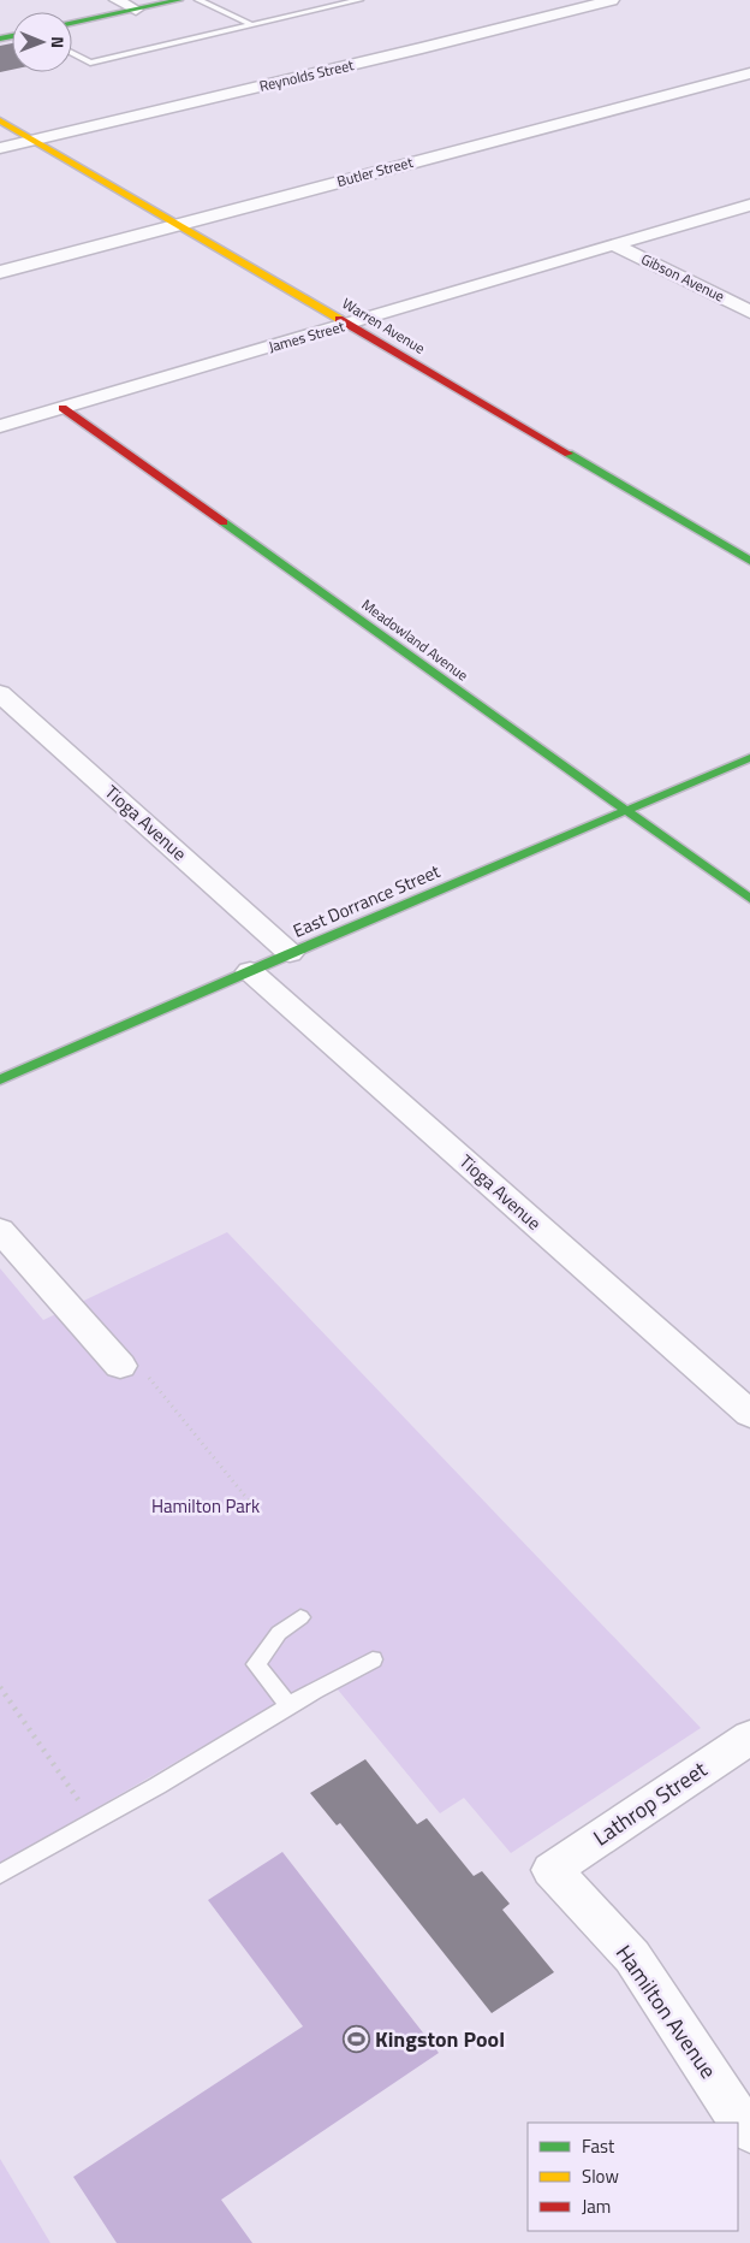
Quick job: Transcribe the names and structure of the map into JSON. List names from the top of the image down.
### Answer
{
  "streets": {
    "street": [
      "Reynolds Street",
      "Butler Street",
      "Gibson Avenue",
      "Warren Avenue",
      "James Street",
      "Meadowland Avenue",
      "Tioga Avenue",
      "East Dorrance Street",
      "Lathrop Street",
      "Hamilton Avenue"
    ]
  },
  "crossings": [
    ["Reynolds Street", "Warren Avenue"],
    ["Butler Street", "Warren Avenue"],
    ["Gibson Avenue", "James Street"],
    ["Warren Avenue", "James Street"],
    ["James Street", "Meadowland Avenue"],
    ["Meadowland Avenue", "East Dorrance Street"],
    ["Tioga Avenue", "East Dorrance Street"],
    ["Lathrop Street", "Hamilton Avenue"]
  ],
  "parks": ["Hamilton Park"],
  "places": {
    "sports": ["Kingston Pool"]
  },
  "legend": ["Fast", "Slow", "Jam"],
  "north": "right"
}
